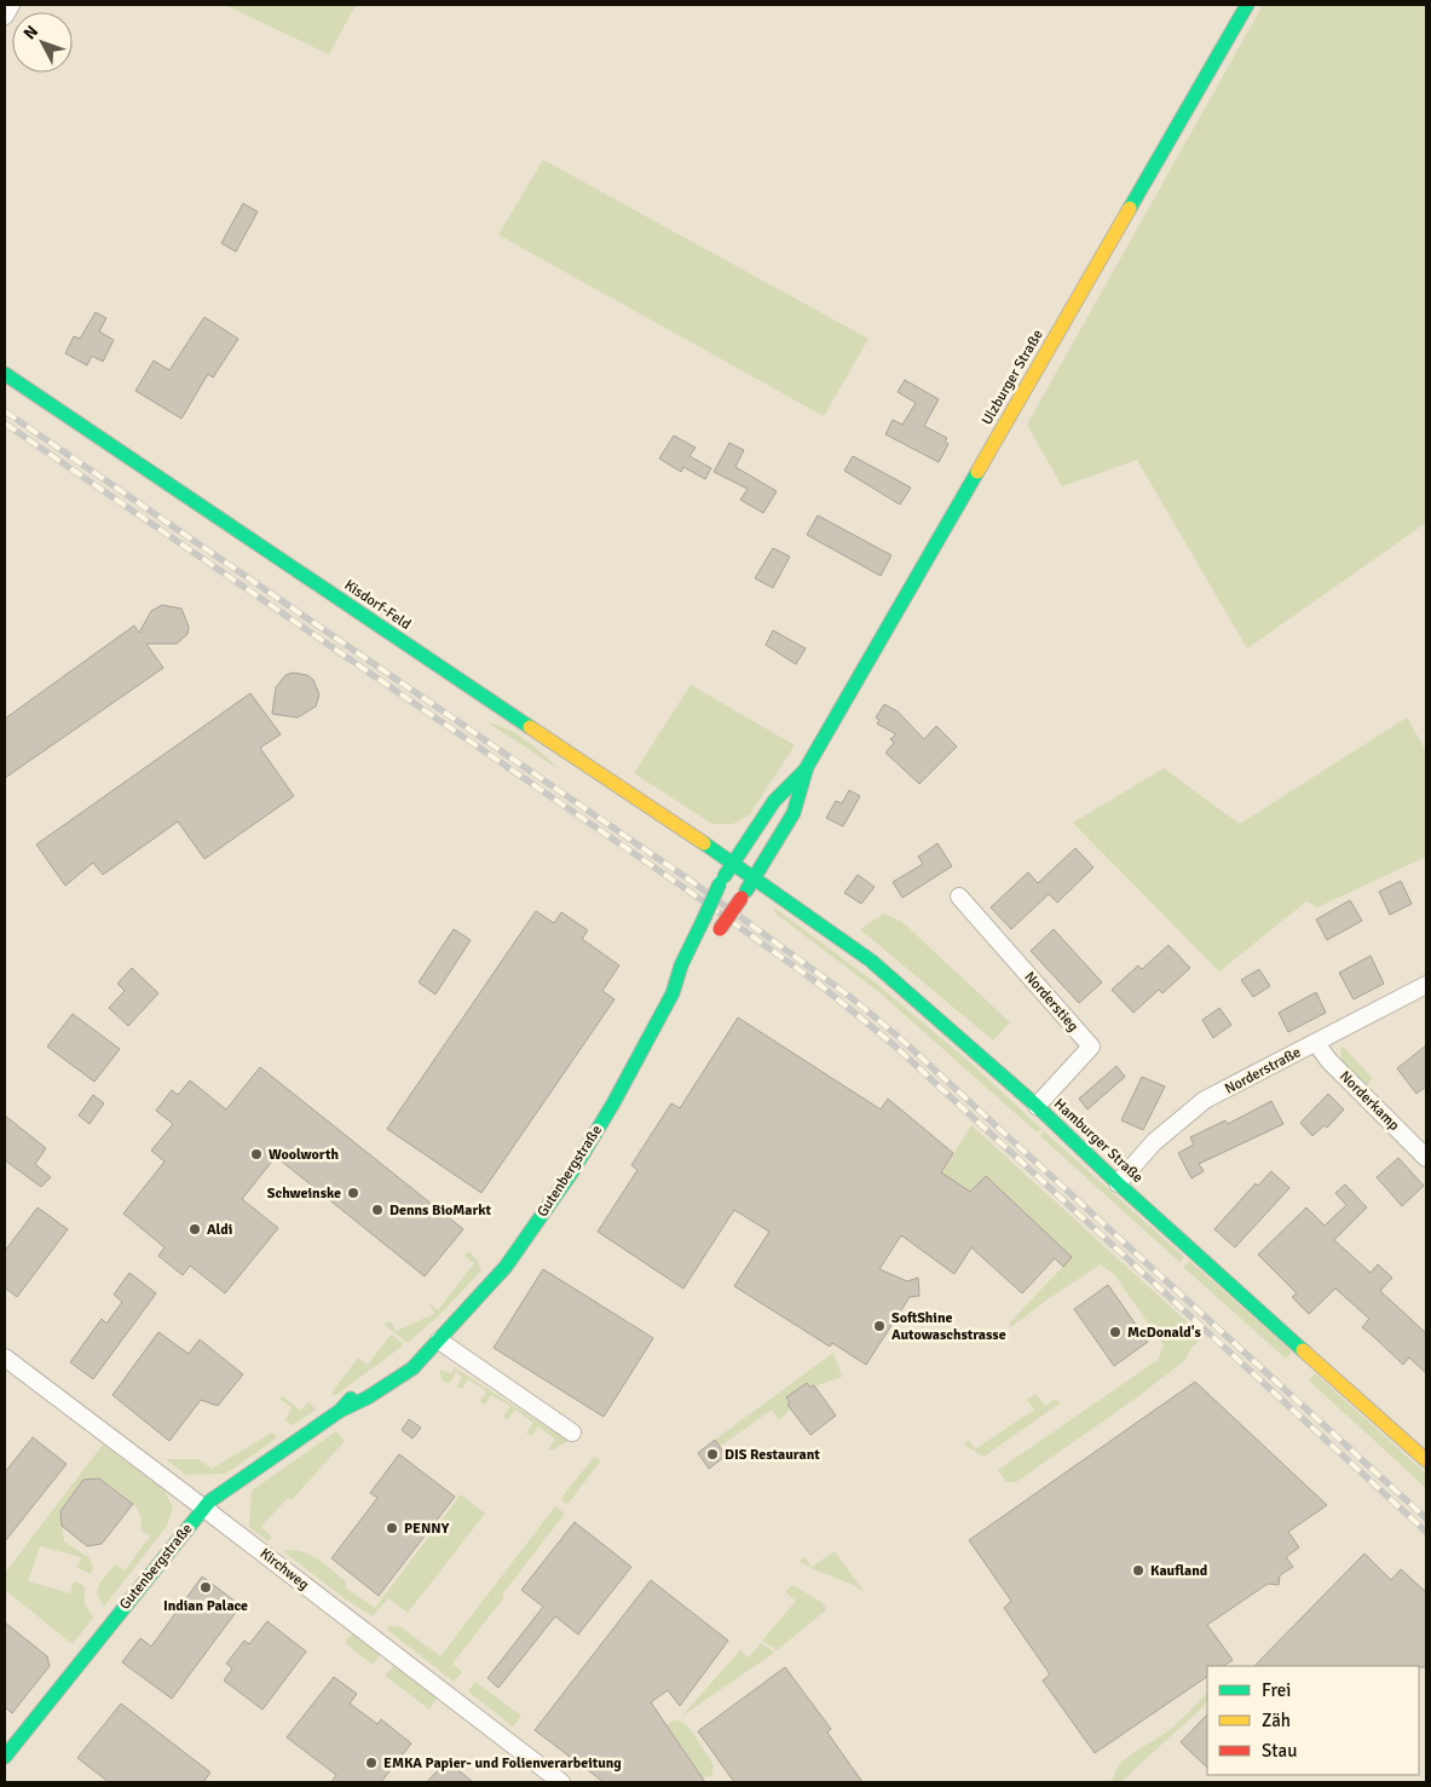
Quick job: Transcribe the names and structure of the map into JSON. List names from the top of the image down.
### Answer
{
  "streets": {
    "main road": [
      "Ulzburger Straße",
      "Kisdorf-Feld",
      "Hamburger Straße",
      "Gutenbergstraße"
    ],
    "street": [
      "Norderstieg",
      "Norderstraße",
      "Norderkamp",
      "Kirchweg"
    ]
  },
  "crossings": [
    ["Ulzburger Straße", "Kisdorf-Feld"],
    ["Ulzburger Straße", "Hamburger Straße"],
    ["Ulzburger Straße", "Gutenbergstraße"],
    ["Kisdorf-Feld", "Hamburger Straße"],
    ["Kisdorf-Feld", "Gutenbergstraße"],
    ["Norderstieg", "Hamburger Straße"],
    ["Norderstraße", "Norderkamp"],
    ["Norderstraße", "Hamburger Straße"],
    ["Hamburger Straße", "Gutenbergstraße"],
    ["Gutenbergstraße", "Kirchweg"]
  ],
  "places": [
    "Woolworth",
    "Schweinske",
    "Denns BioMarkt",
    "Aldi",
    "SoftShine Autowaschstrasse",
    "McDonald's",
    "DIS Restaurant",
    "PENNY",
    "Kaufland",
    "Indian Palace",
    "EMKA Papier- und Folienverarbeitung"
  ],
  "legend": ["Frei", "Zäh", "Stau"],
  "north": "top left"
}
